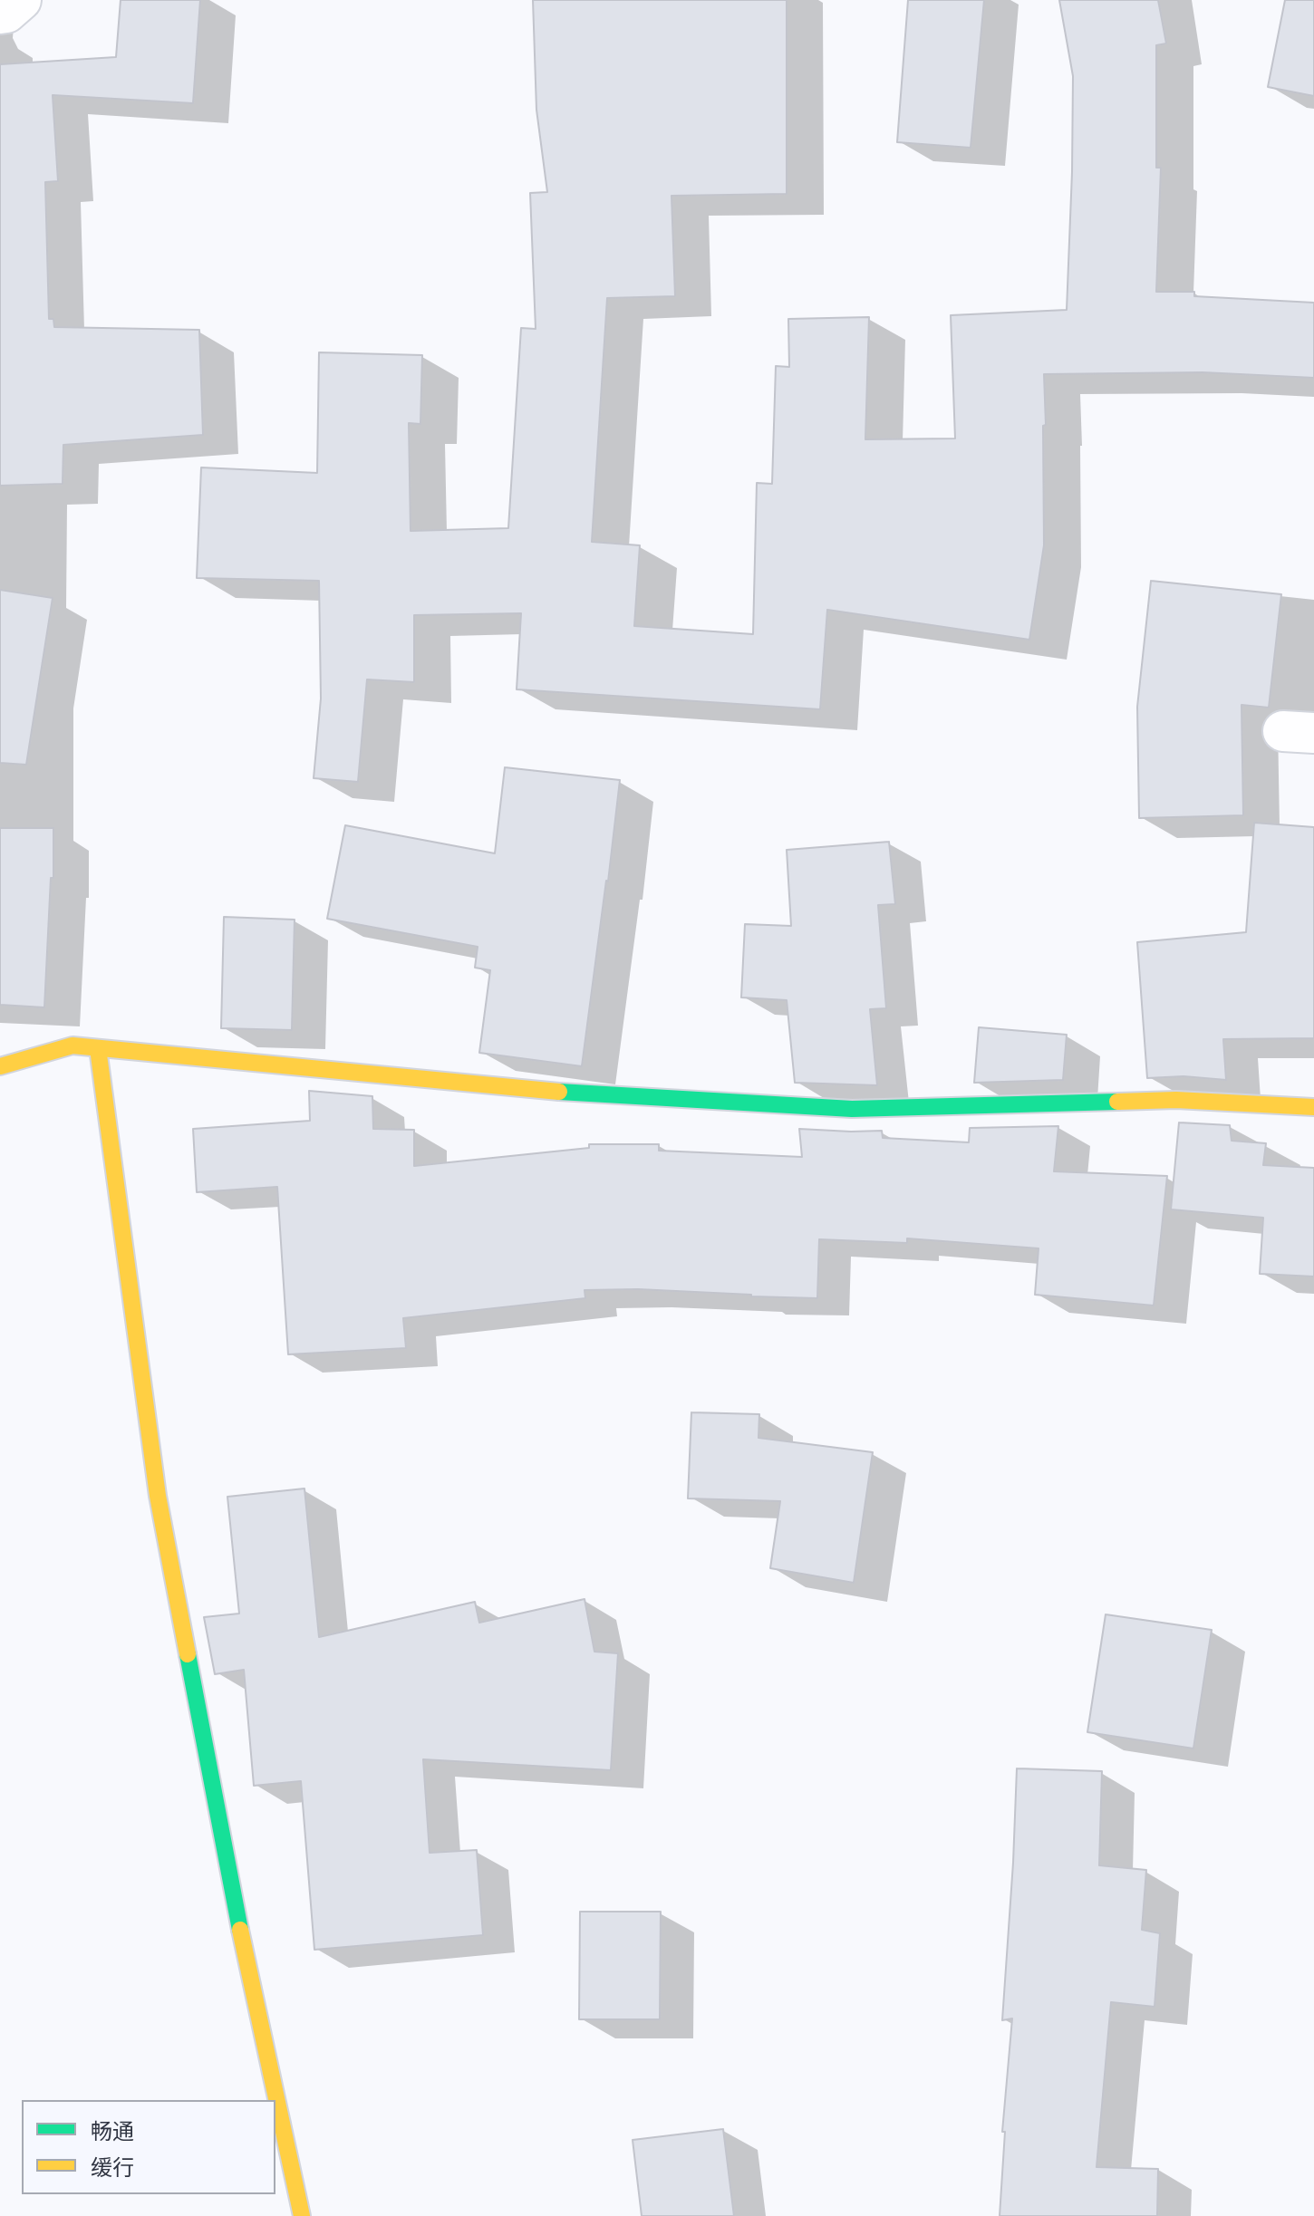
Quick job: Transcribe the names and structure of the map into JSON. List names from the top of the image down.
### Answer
{
  "legend": ["畅通", "缓行"]
}
